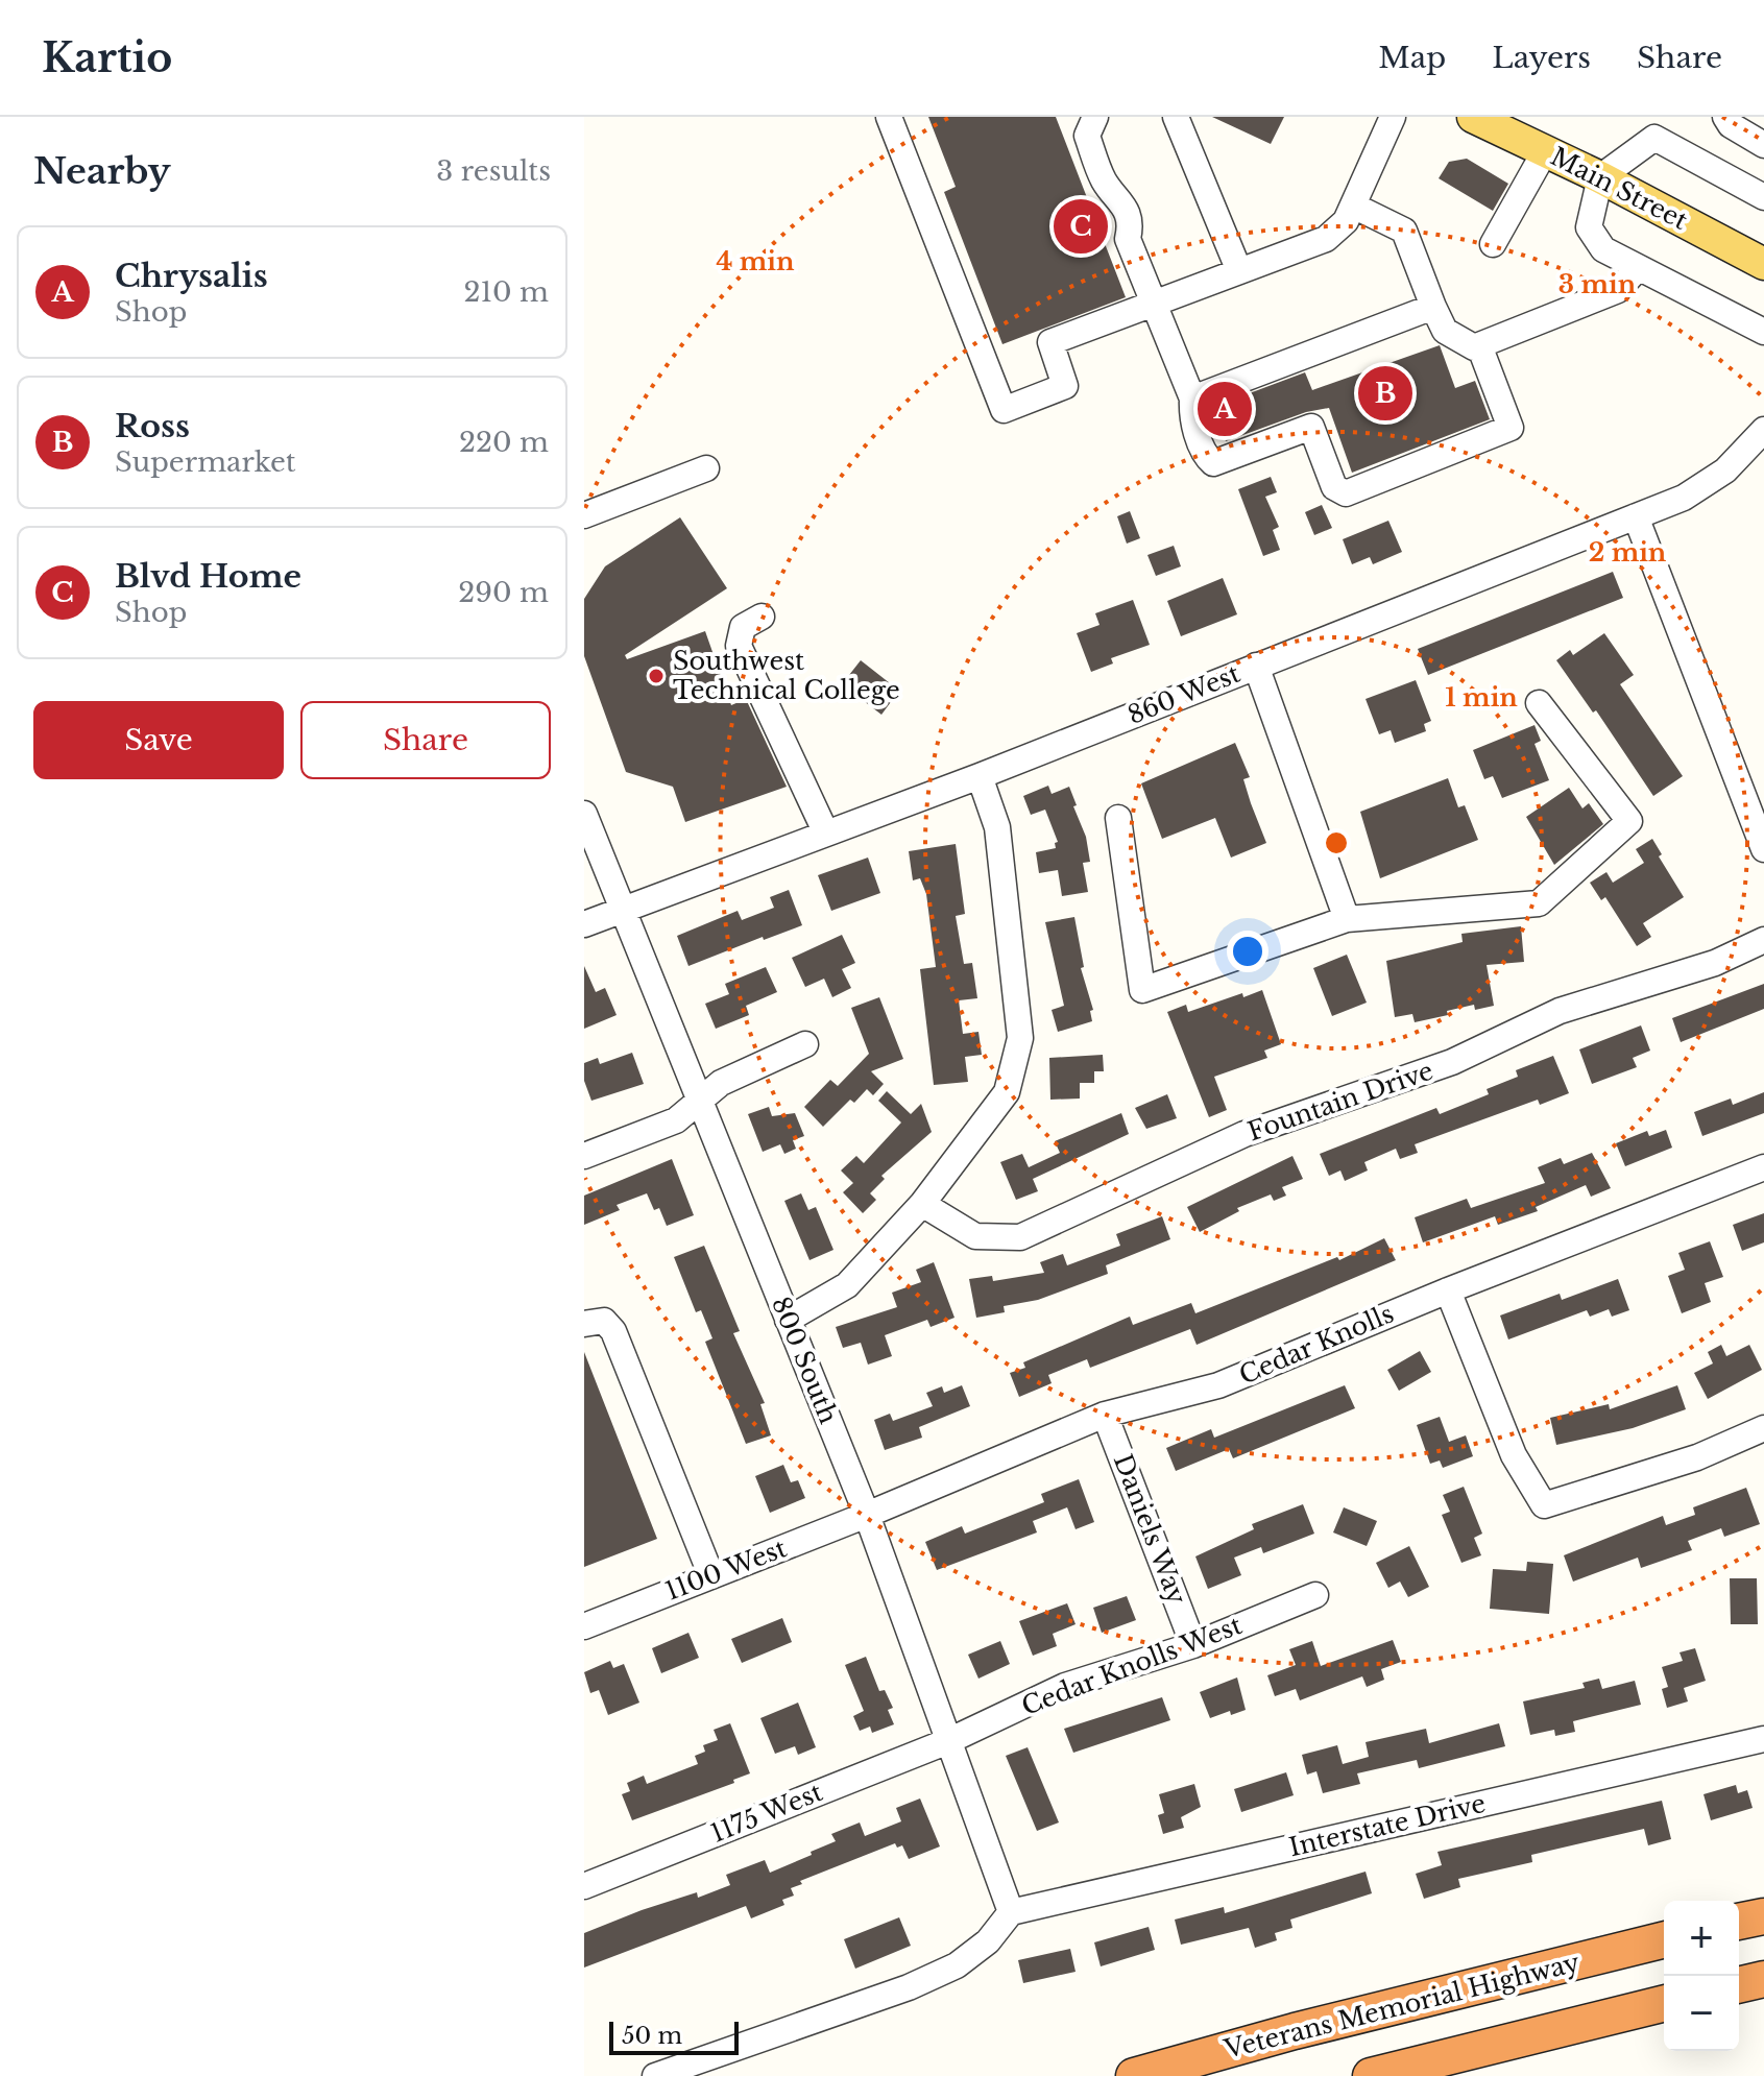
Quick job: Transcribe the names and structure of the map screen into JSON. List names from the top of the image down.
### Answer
{
  "streets": {
    "highway": ["Veterans Memorial Highway"],
    "main road": ["Main Street"],
    "street": [
      "860 West",
      "Fountain Drive",
      "Cedar Knolls",
      "800 South",
      "Daniels Way",
      "1100 West",
      "Cedar Knolls West",
      "1175 West",
      "Interstate Drive"
    ]
  },
  "crossings": [
    ["860 West", "800 South"],
    ["Cedar Knolls", "800 South"],
    ["Cedar Knolls", "Daniels Way"],
    ["Cedar Knolls", "1100 West"],
    ["800 South", "1100 West"],
    ["800 South", "Cedar Knolls West"],
    ["800 South", "1175 West"],
    ["800 South", "Interstate Drive"],
    ["Daniels Way", "Cedar Knolls West"],
    ["Cedar Knolls West", "1175 West"]
  ],
  "places": ["Southwest Technical College"],
  "scale_bar": "50 m",
  "page": {
    "header": "Kartio",
    "nav": ["Map", "Layers", "Share"],
    "heading": ["Nearby", "3 results"],
    "pins": ["C", "B", "A"],
    "list": [
      {
        "mark": "A",
        "name": "Chrysalis",
        "note": "Shop",
        "value": "210 m"
      },
      {
        "mark": "B",
        "name": "Ross",
        "note": "Supermarket",
        "value": "220 m"
      },
      {
        "mark": "C",
        "name": "Blvd Home",
        "note": "Shop",
        "value": "290 m"
      }
    ],
    "buttons": ["Save", "Share"],
    "map_buttons": ["+", "−"],
    "scale": "50 m"
  },
  "rings": [
    "4 min",
    "3 min",
    "2 min",
    "1 min"
  ]
}
